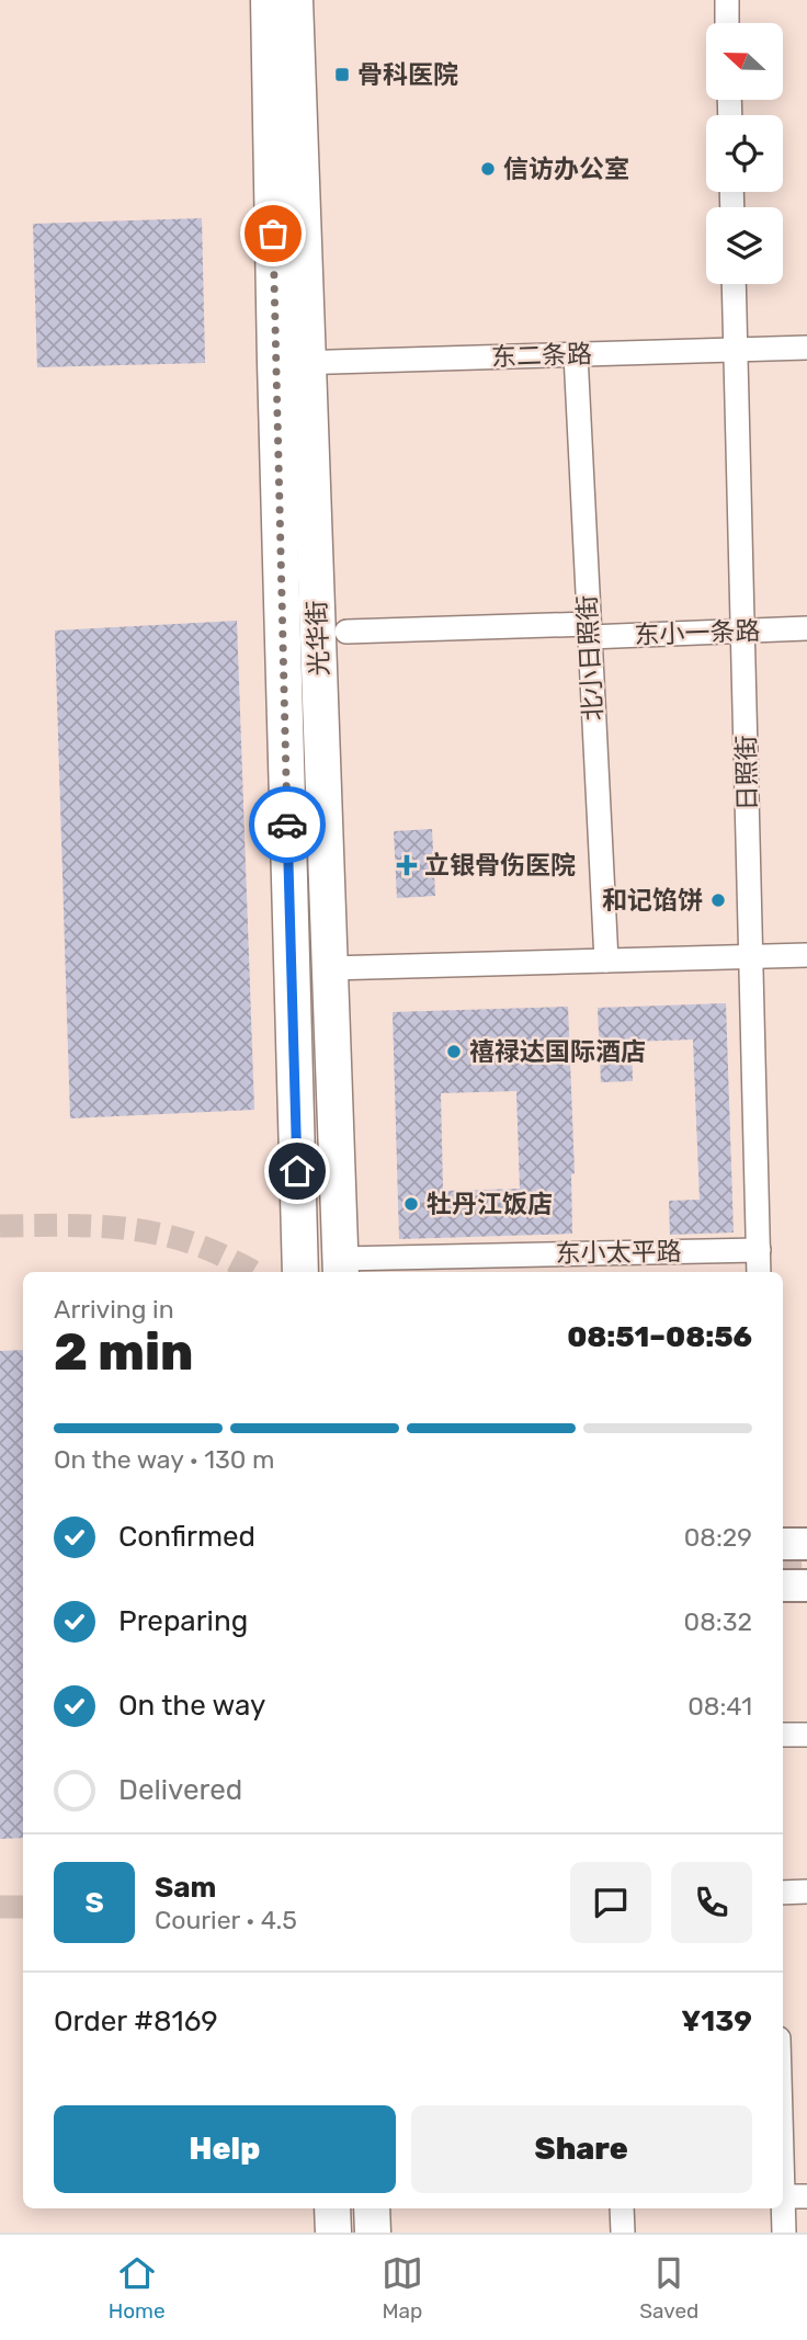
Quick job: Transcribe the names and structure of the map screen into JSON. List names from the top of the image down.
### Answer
{
  "streets": {
    "highway": ["光华街"],
    "street": [
      "东二条路",
      "东小一条路",
      "北小日照街",
      "日照街",
      "东小太平路"
    ]
  },
  "crossings": [
    ["东二条路", "光华街"],
    ["东二条路", "北小日照街"],
    ["东二条路", "日照街"],
    ["东小一条路", "北小日照街"],
    ["东小一条路", "日照街"],
    ["光华街", "东小太平路"],
    ["日照街", "东小太平路"]
  ],
  "places": {
    "transit": ["骨科医院"],
    "other": [
      "信访办公室",
      "和记馅饼",
      "禧禄达国际酒店",
      "牡丹江饭店"
    ],
    "health": ["立银骨伤医院"]
  },
  "north": "left",
  "page": {
    "heading": ["2 min", "Arriving in", "08:51–08:56"],
    "panel": [
      "Sam",
      "Courier · 4.5",
      "Order #8169",
      "¥139"
    ],
    "bar": "On the way · 130 m",
    "list": [
      ["Confirmed", "08:29"],
      ["Preparing", "08:32"],
      ["On the way", "08:41"],
      "Delivered"
    ],
    "round": "S",
    "buttons": ["Help", "Share"],
    "tabs": ["Home", "Map", "Saved"]
  }
}
